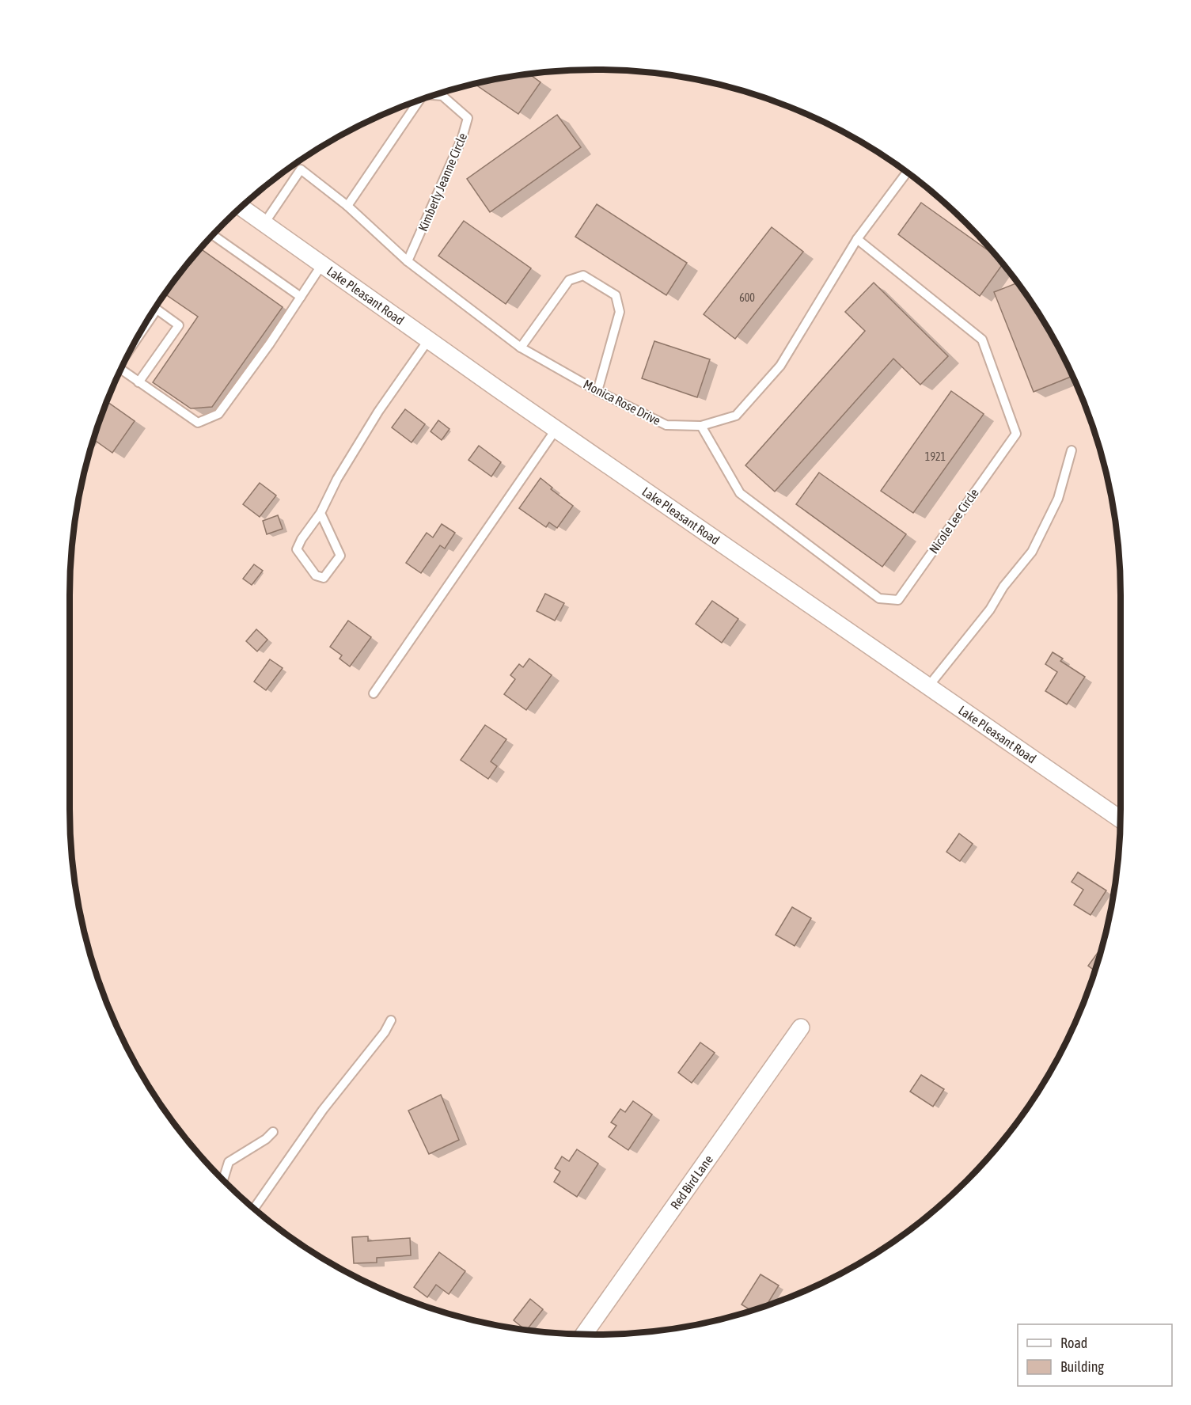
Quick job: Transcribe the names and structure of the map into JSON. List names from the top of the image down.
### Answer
{
  "streets": {
    "street": ["Lake Pleasant Road", "Red Bird Lane"],
    "lane": ["Kimberly Jeanne Circle", "Monica Rose Drive", "Nicole Lee Circle"]
  },
  "crossings": [
    ["Kimberly Jeanne Circle", "Monica Rose Drive"],
    ["Lake Pleasant Road", "Monica Rose Drive"],
    ["Monica Rose Drive", "Nicole Lee Circle"]
  ],
  "house_numbers": ["600", "1921"],
  "legend": ["Road", "Building"]
}
